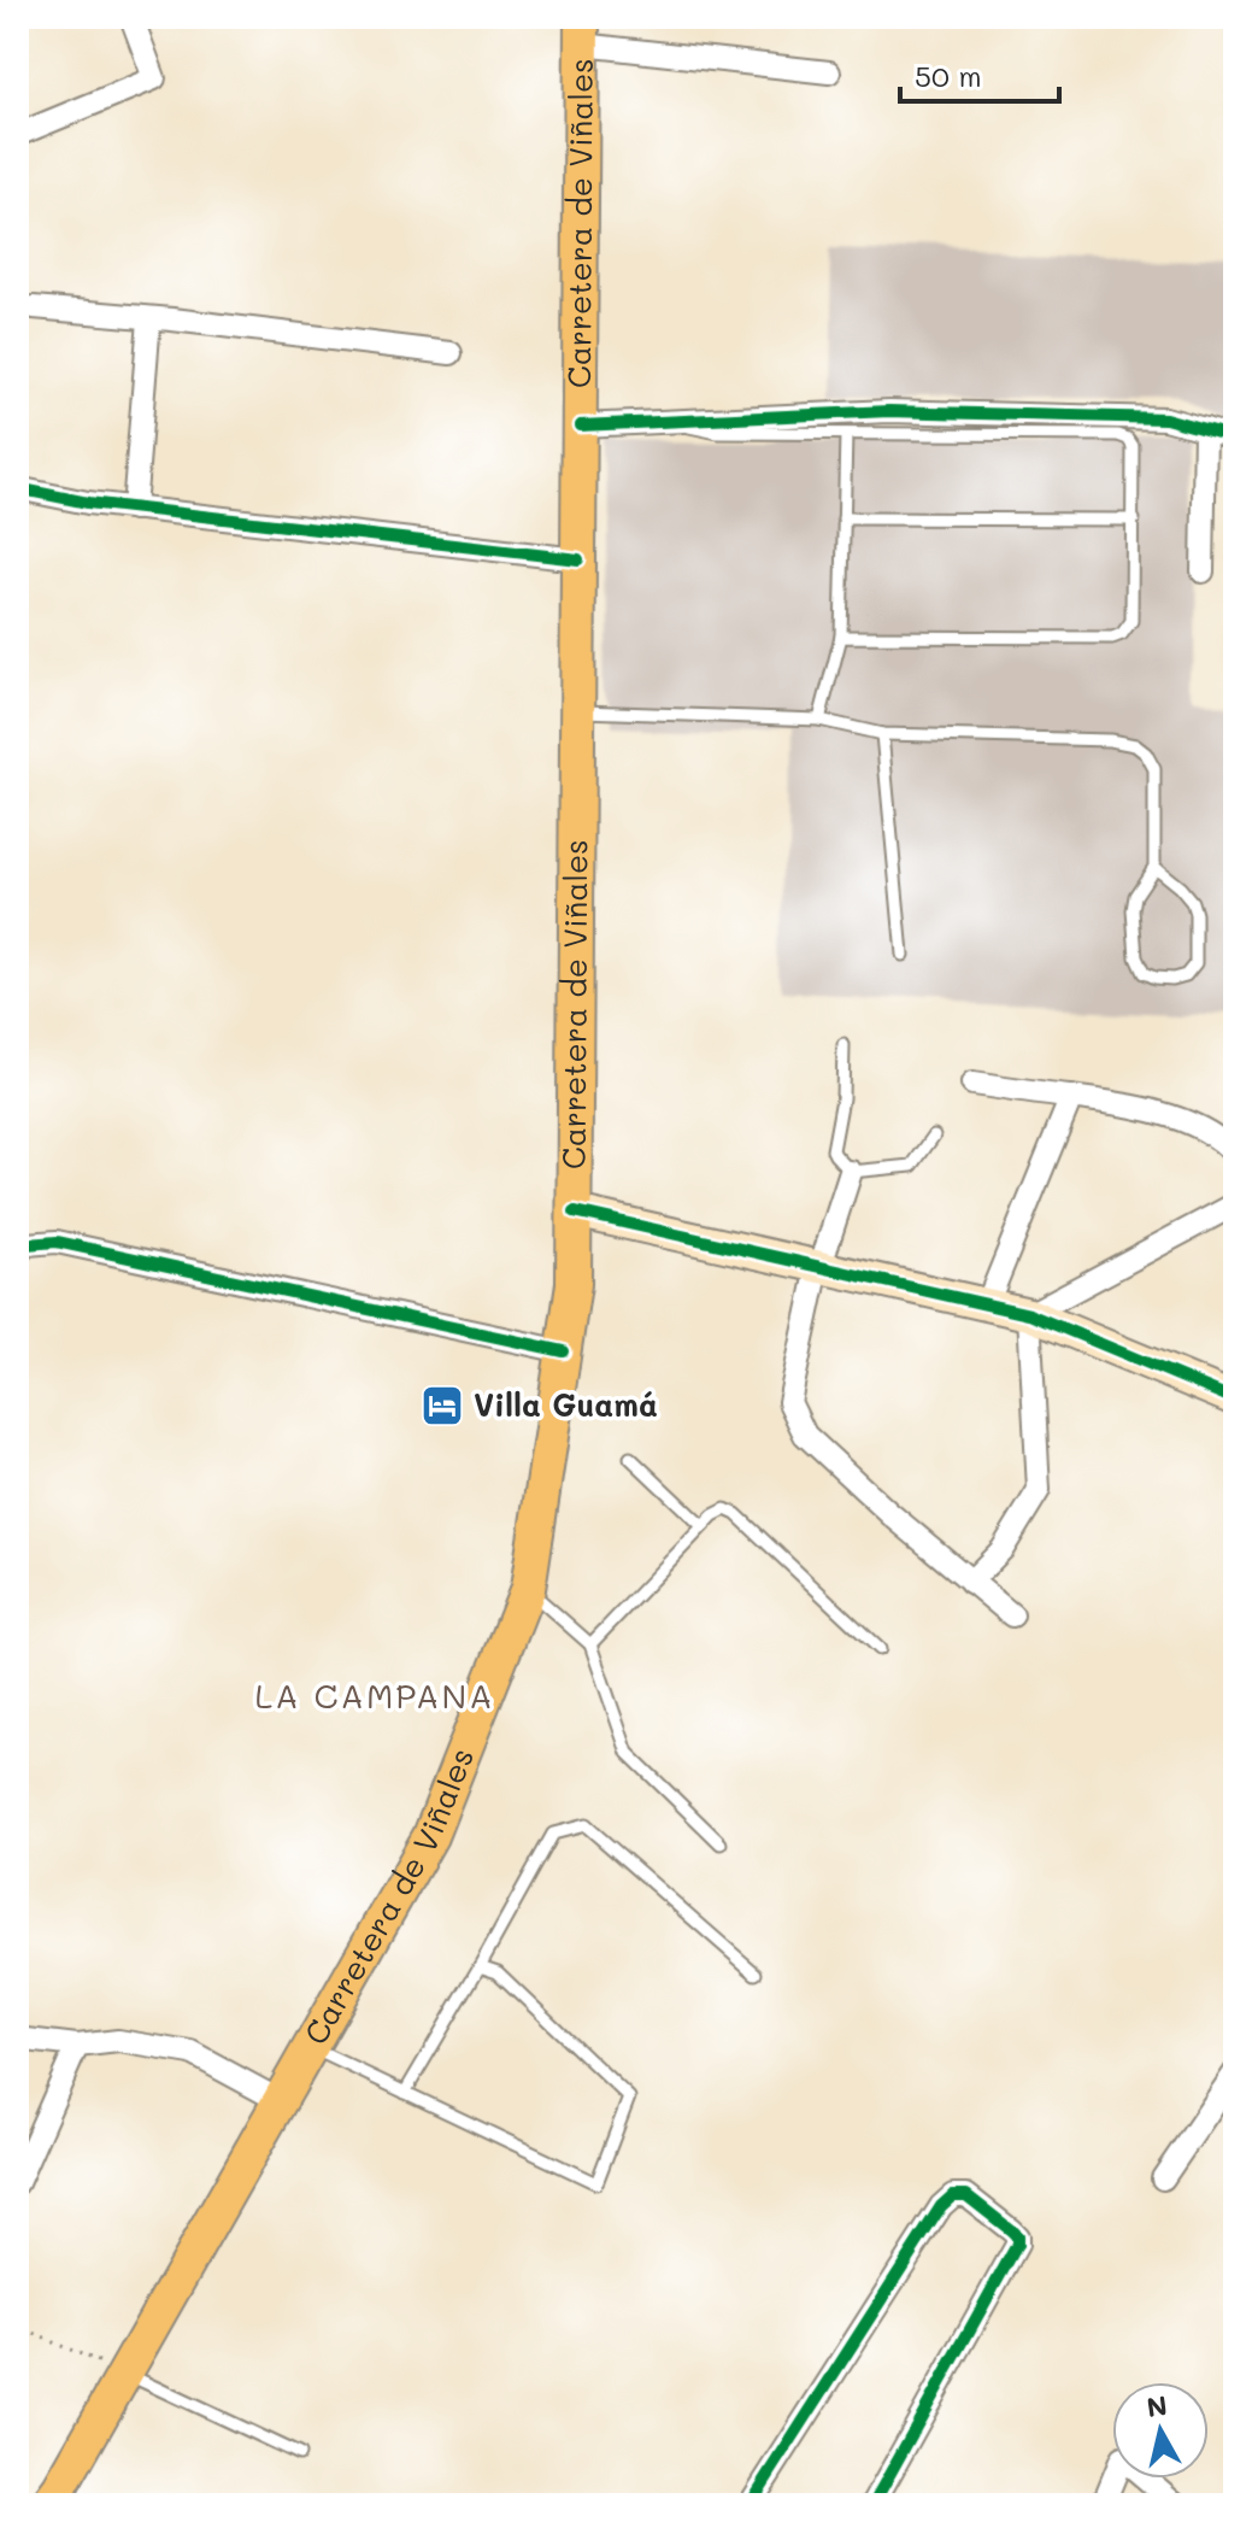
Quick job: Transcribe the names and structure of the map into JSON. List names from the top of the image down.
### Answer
{
  "streets": {
    "main road": ["Carretera de Viñales"]
  },
  "districts": ["LA CAMPANA"],
  "places": {
    "hotel": ["Villa Guamá"]
  },
  "scale_bar": "50 m",
  "north": "top"
}
